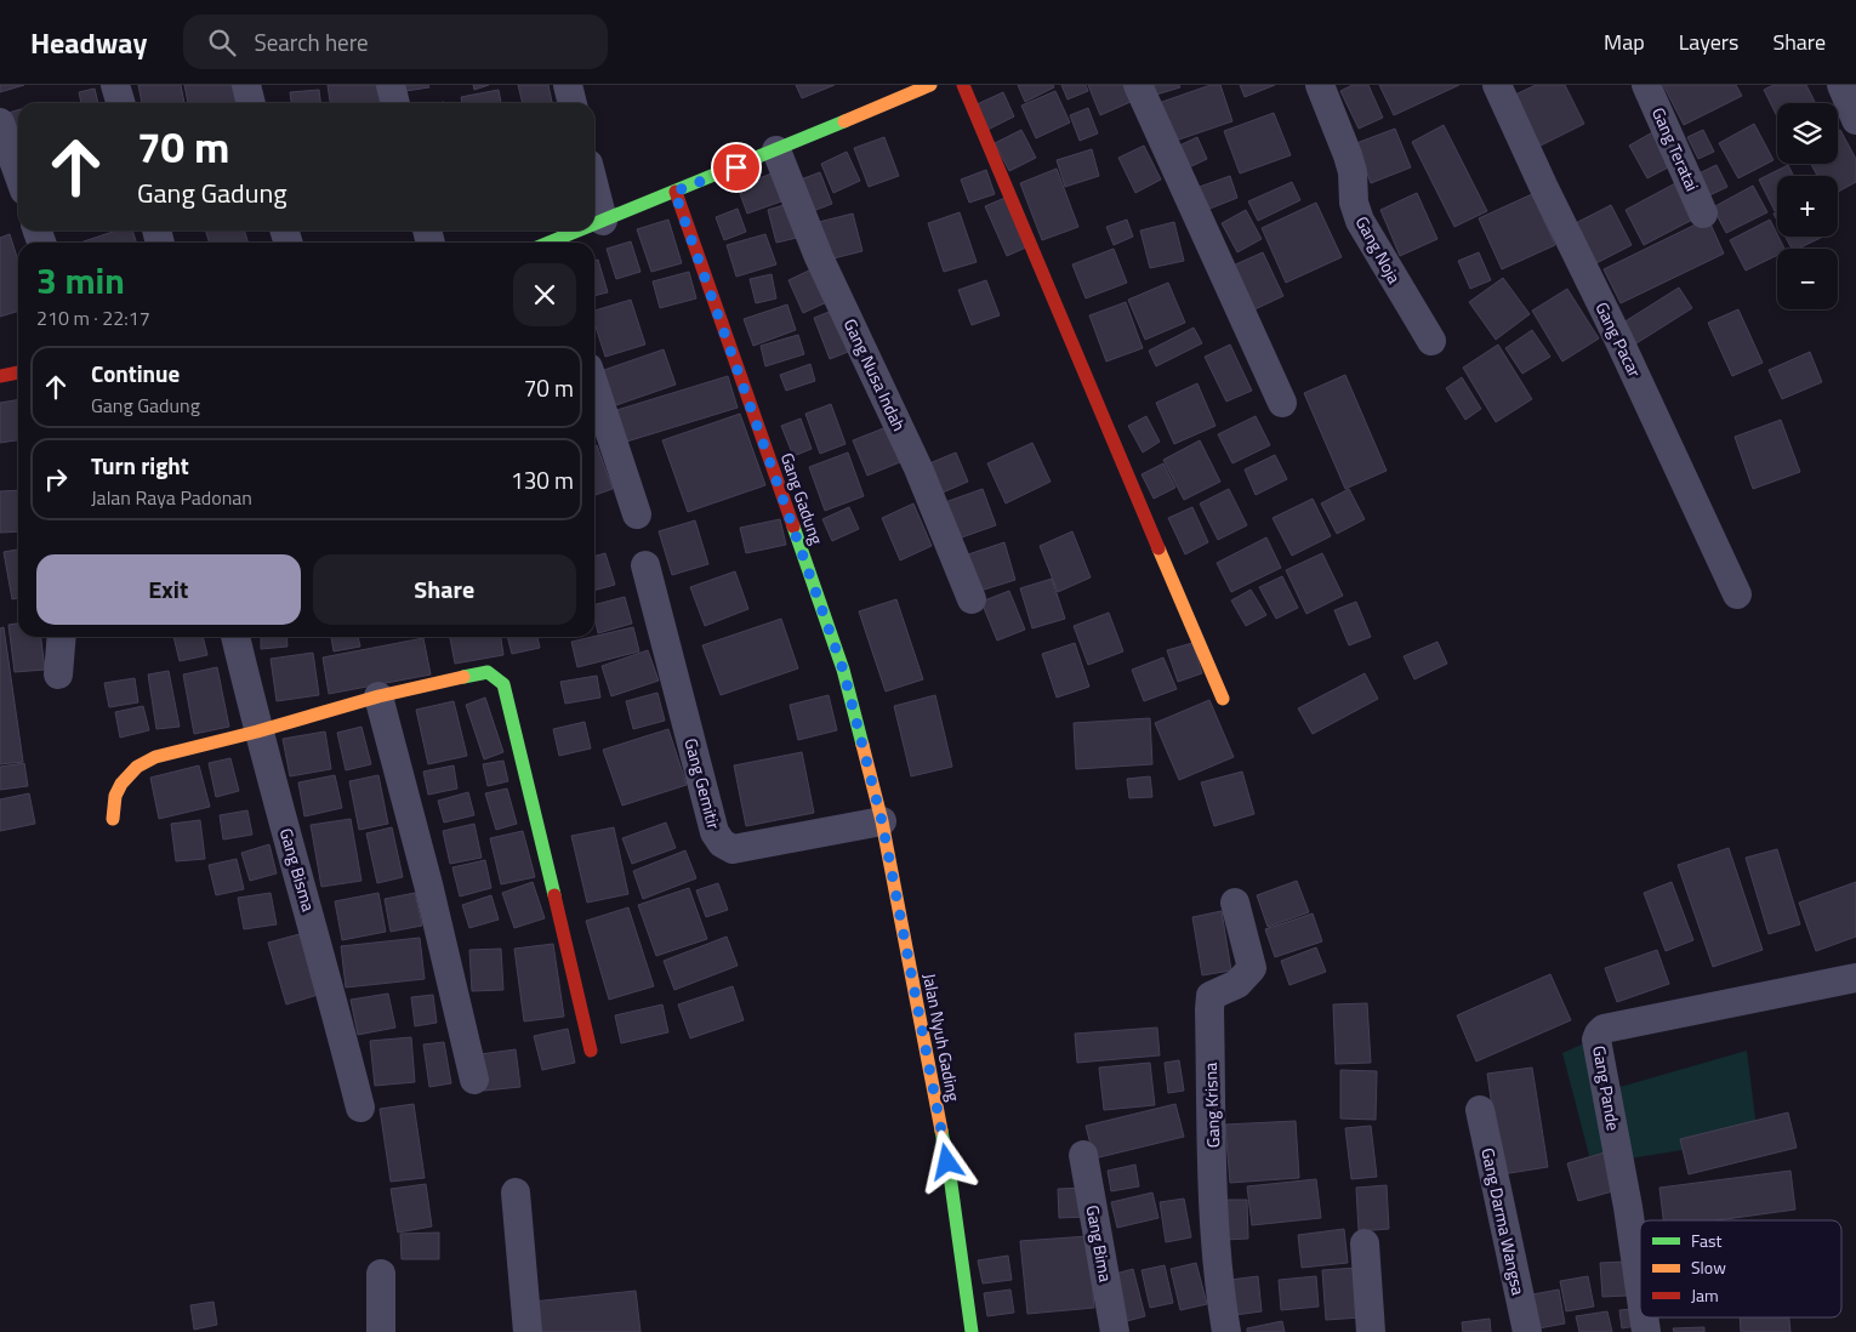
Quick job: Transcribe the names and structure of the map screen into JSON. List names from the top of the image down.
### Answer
{
  "streets": {
    "street": [
      "Gang Teratai",
      "Gang Noja",
      "Gang Pacar",
      "Gang Nusa Indah",
      "Gang Gadung",
      "Gang Gemitir",
      "Gang Bisma",
      "Jalan Nyuh Gading",
      "Gang Pande",
      "Gang Krisna",
      "Gang Darma Wangsa",
      "Gang Bima"
    ]
  },
  "crossings": [
    ["Gang Gadung", "Gang Gemitir"],
    ["Gang Gadung", "Jalan Nyuh Gading"],
    ["Gang Gemitir", "Jalan Nyuh Gading"]
  ],
  "legend": ["Fast", "Slow", "Jam"],
  "page": {
    "header": "Headway",
    "search": "Search here",
    "nav": ["Map", "Layers", "Share"],
    "map_buttons": ["+", "−"],
    "turn": ["70 m", "Gang Gadung"],
    "heading": ["3 min", "210 m · 22:17"],
    "list": [
      {
        "name": "Continue",
        "note": "Gang Gadung",
        "value": "70 m"
      },
      {
        "name": "Turn right",
        "note": "Jalan Raya Padonan",
        "value": "130 m"
      }
    ],
    "buttons": ["Exit", "Share"]
  }
}
